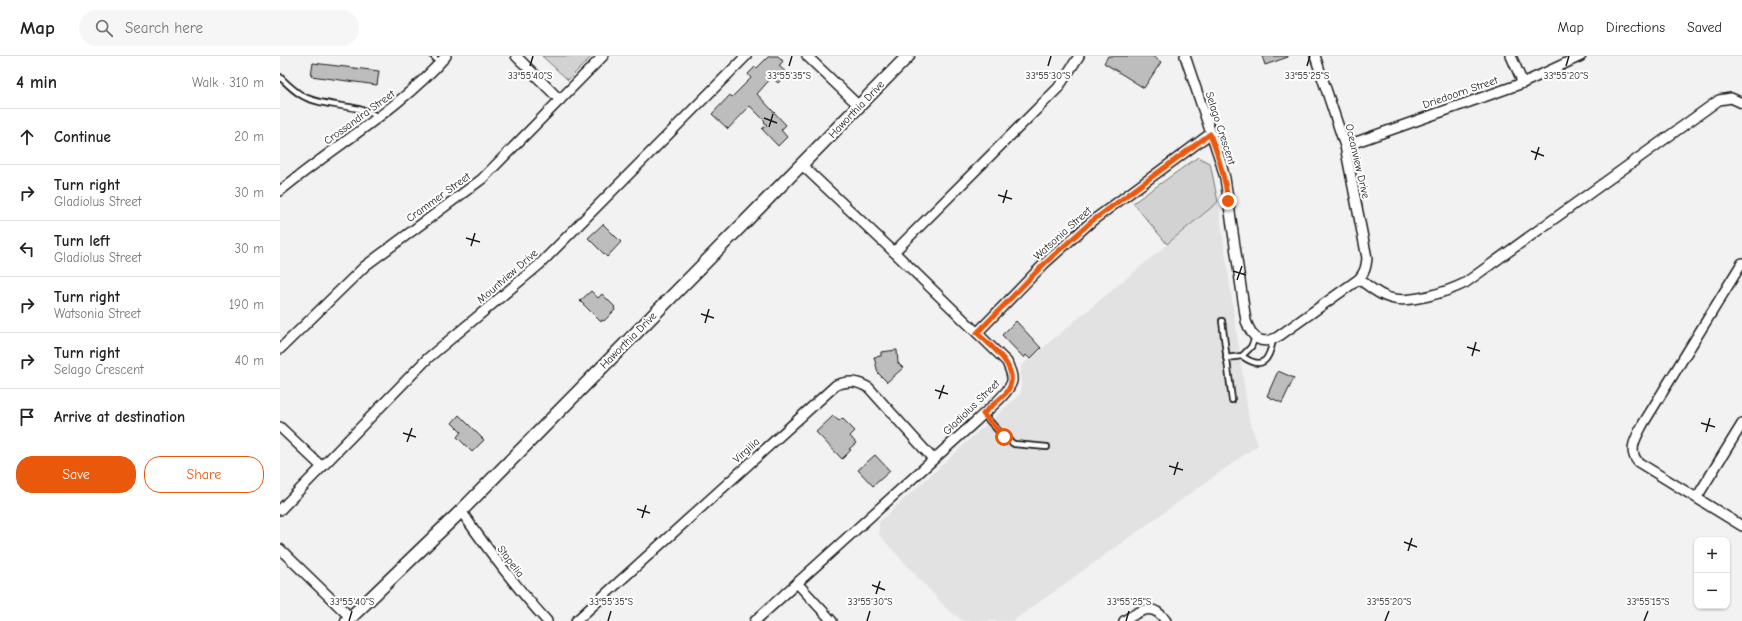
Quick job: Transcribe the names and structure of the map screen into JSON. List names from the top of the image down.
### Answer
{
  "streets": {
    "street": [
      "Driedoorn Street",
      "Haworthia Drive",
      "Crossandra Street",
      "Selago Crescent",
      "Oceanview Drive",
      "Crammer Street",
      "Watsonia Street",
      "Mountview Drive",
      "Gladiolus Street",
      "Virgilia",
      "Stapelia"
    ]
  },
  "crossings": [
    ["Driedoorn Street", "Oceanview Drive"],
    ["Haworthia Drive", "Gladiolus Street"],
    ["Haworthia Drive", "Stapelia"],
    ["Selago Crescent", "Watsonia Street"],
    ["Watsonia Street", "Gladiolus Street"],
    ["Gladiolus Street", "Virgilia"]
  ],
  "page": {
    "header": "Map",
    "search": "Search here",
    "nav": ["Map", "Directions", "Saved"],
    "heading": ["4 min", "Walk · 310 m"],
    "list": [
      ["Continue", "20 m"],
      ["Turn right", "Gladiolus Street", "30 m"],
      ["Turn left", "Gladiolus Street", "30 m"],
      ["Turn right", "Watsonia Street", "190 m"],
      ["Turn right", "Selago Crescent", "40 m"],
      "Arrive at destination"
    ],
    "buttons": ["Save", "Share"],
    "map_buttons": ["+", "−"]
  },
  "coordinates": [
    "33°55'40\"S",
    "33°55'35\"S",
    "33°55'30\"S",
    "33°55'25\"S",
    "33°55'20\"S",
    "33°55'15\"S"
  ]
}
